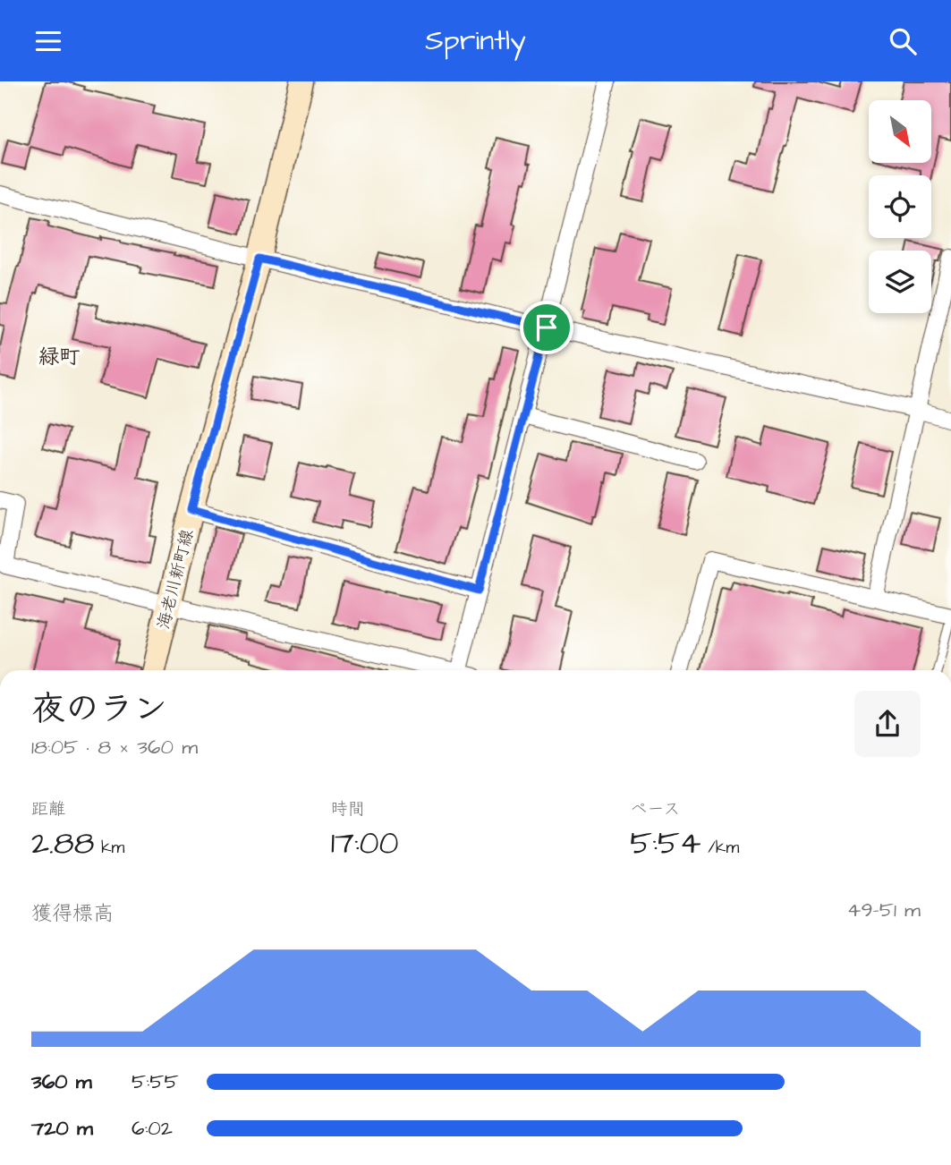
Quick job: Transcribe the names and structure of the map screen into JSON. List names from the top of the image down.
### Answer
{
  "streets": {
    "main road": ["海老川新町線"]
  },
  "districts": ["緑町"],
  "north": "bottom right",
  "page": {
    "header": "Sprintly",
    "heading": ["夜のラン", "18:05 · 8 × 360 m"],
    "stats": [
      ["距離", "2.88 km"],
      ["時間", "17:00"],
      ["ペース", "5:54 /km"]
    ],
    "chart": ["獲得標高", "49–51 m"],
    "list": [
      {
        "name": "360 m",
        "note": "5:55"
      },
      {
        "name": "720 m",
        "note": "6:02"
      }
    ]
  }
}
